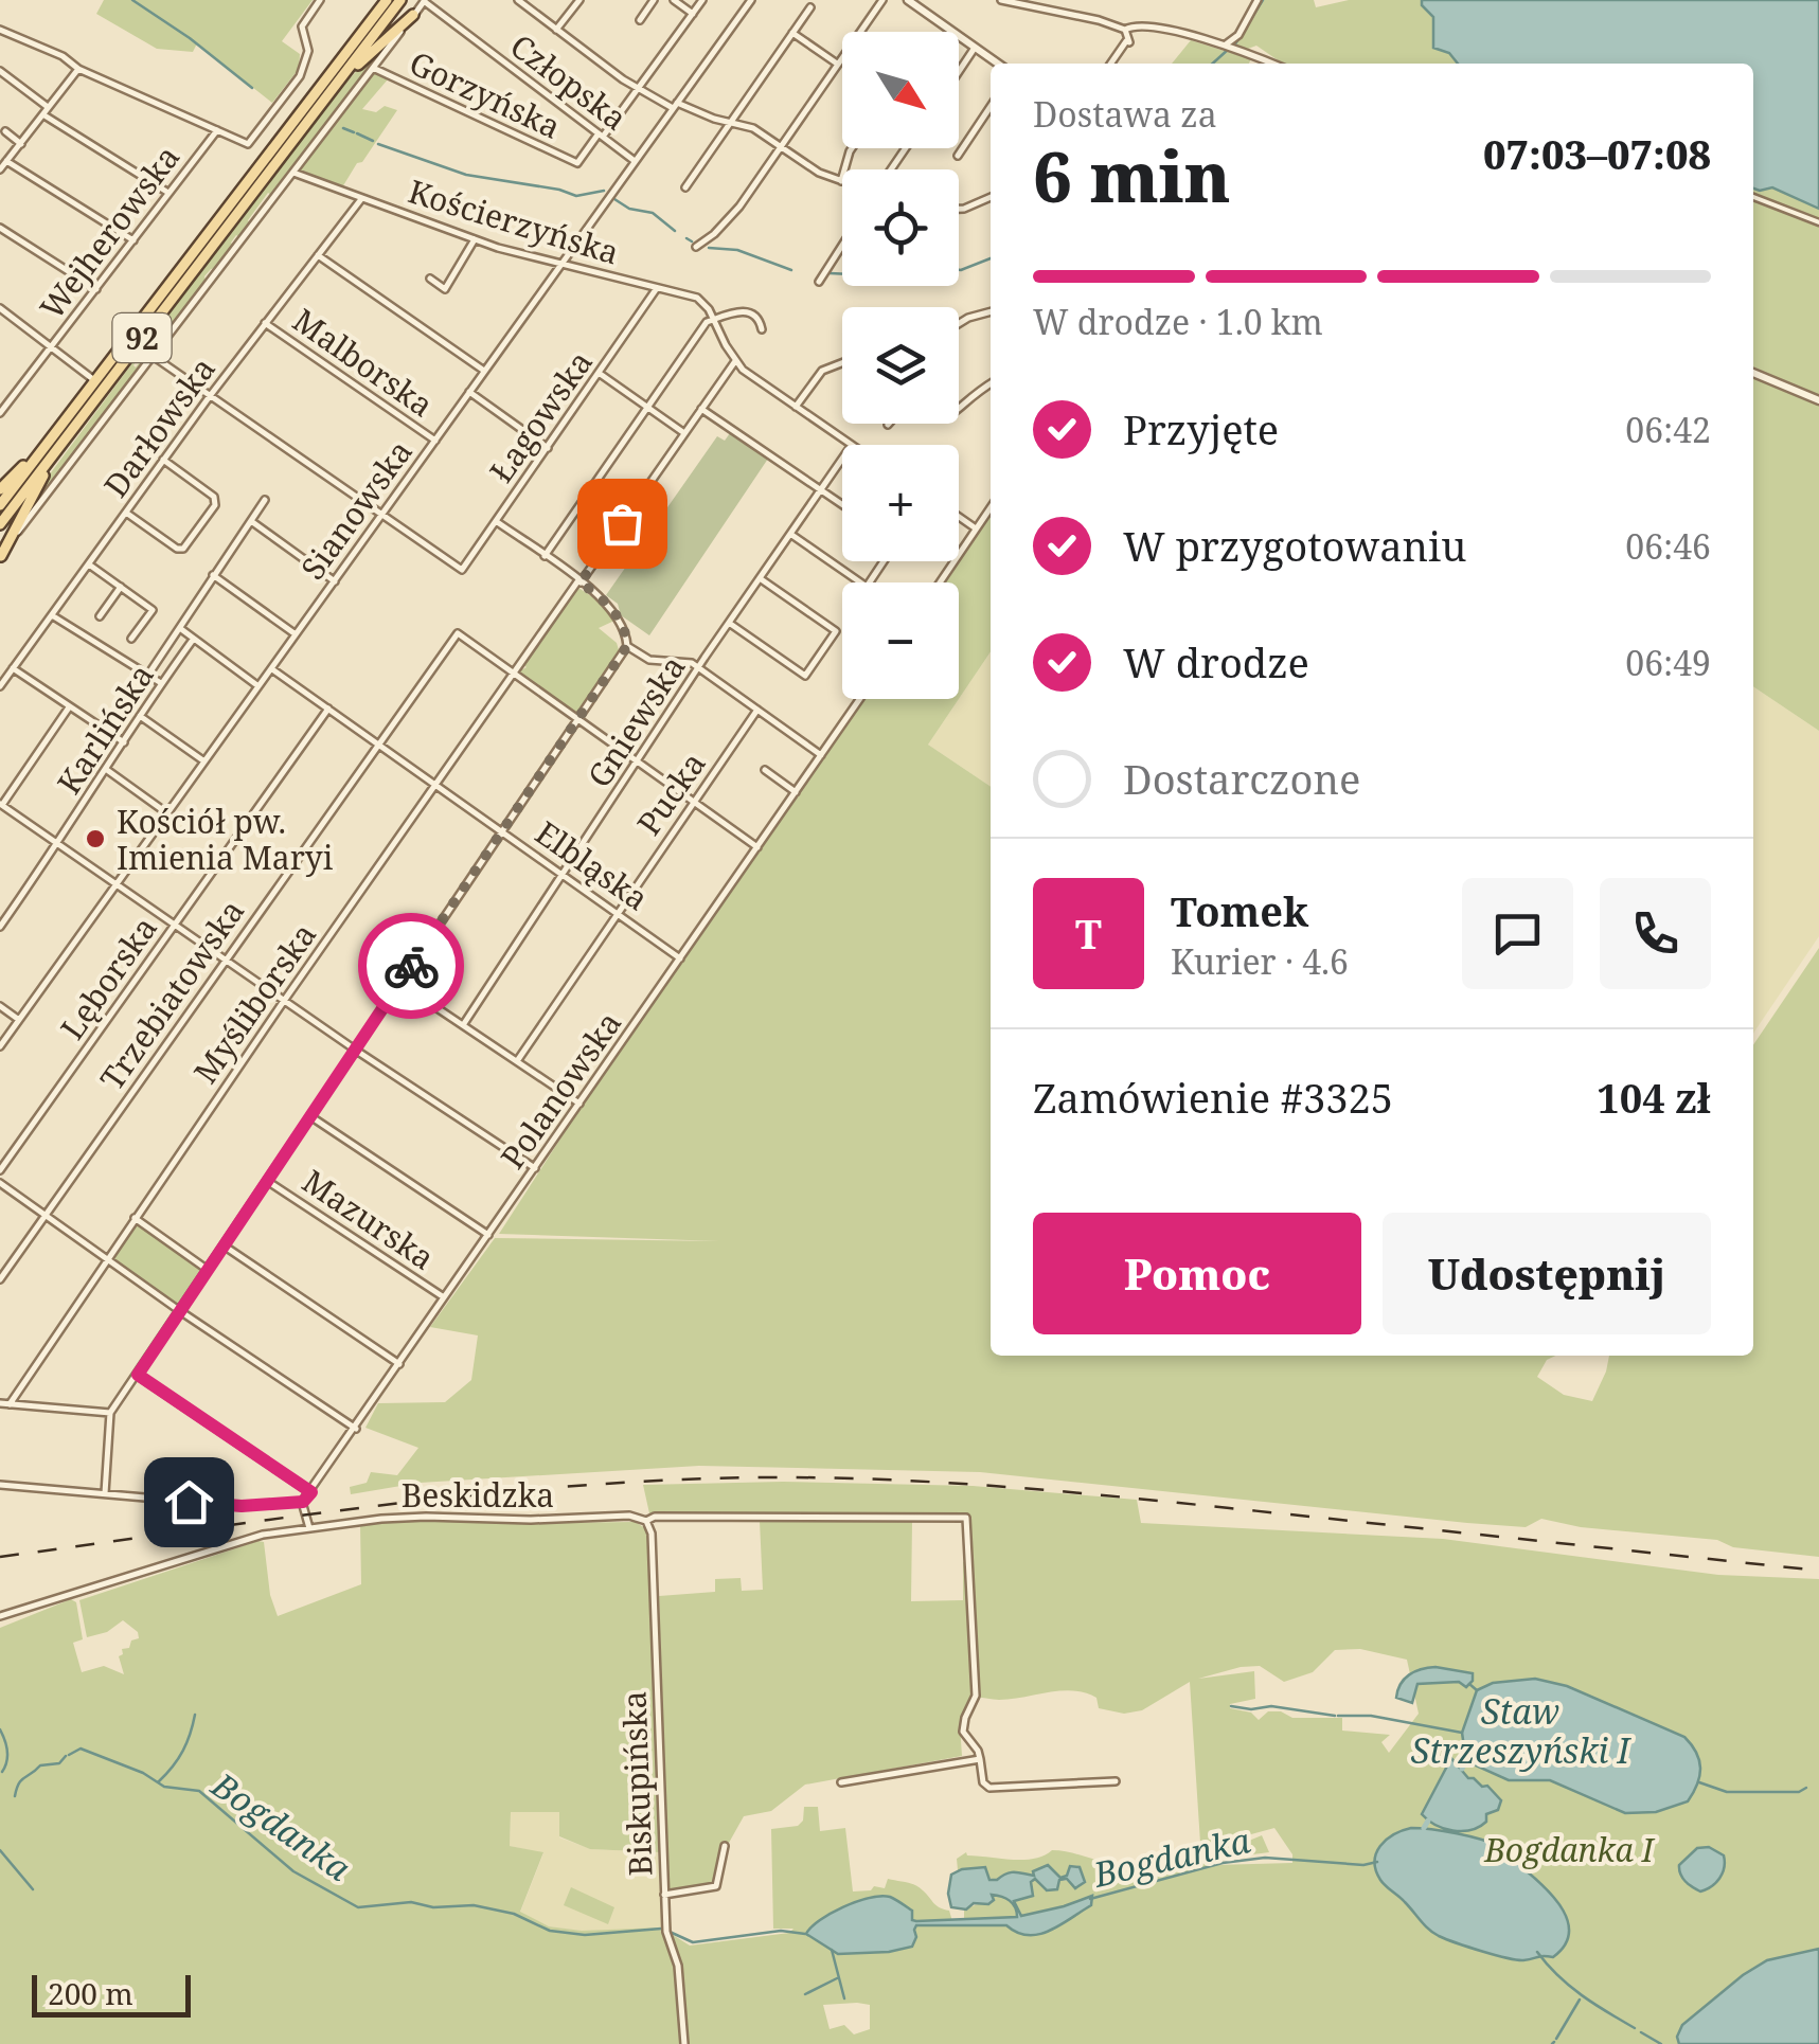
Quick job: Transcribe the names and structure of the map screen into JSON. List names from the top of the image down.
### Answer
{
  "streets": {
    "main road": ["92"],
    "street": [
      "Człopska",
      "Gorzyńska",
      "Kościerzyńska",
      "Wejherowska",
      "Malborska",
      "Łagowska",
      "Darłowska",
      "Sianowska",
      "Gniewska",
      "Karlińska",
      "Pucka",
      "Elbląska",
      "Lęborska",
      "Trzebiatowska",
      "Myśliborska",
      "Polanowska",
      "Mazurska",
      "Beskidzka",
      "Biskupińska"
    ]
  },
  "crossings": [
    ["Człopska", "Gorzyńska"],
    ["Człopska", "Sianowska"],
    ["Kościerzyńska", "Łagowska"],
    ["Kościerzyńska", "Darłowska"],
    ["Kościerzyńska", "Sianowska"],
    ["Kościerzyńska", "Myśliborska"],
    ["Malborska", "Darłowska"],
    ["Malborska", "Sianowska"],
    ["Łagowska", "Sianowska"],
    ["Sianowska", "Elbląska"],
    ["Gniewska", "Elbląska"],
    ["Pucka", "Elbląska"],
    ["Elbląska", "Lęborska"],
    ["Elbląska", "Trzebiatowska"],
    ["Elbląska", "Myśliborska"],
    ["Elbląska", "Polanowska"],
    ["Trzebiatowska", "Myśliborska"],
    ["Polanowska", "Mazurska"],
    ["Beskidzka", "Biskupińska"]
  ],
  "water": ["Staw Strzeszyński I", "Bogdanka"],
  "parks": ["Bogdanka I"],
  "places": ["Kościół pw. Imienia Maryi"],
  "scale_bar": "200 m",
  "north": "bottom right",
  "page": {
    "map_buttons": ["+", "−"],
    "heading": ["6 min", "Dostawa za", "07:03–07:08"],
    "panel": [
      "Tomek",
      "Kurier · 4.6",
      "Zamówienie #3325",
      "104 zł"
    ],
    "bar": "W drodze · 1.0 km",
    "list": [
      ["Przyjęte", "06:42"],
      ["W przygotowaniu", "06:46"],
      ["W drodze", "06:49"],
      "Dostarczone"
    ],
    "round": "T",
    "buttons": ["Pomoc", "Udostępnij"],
    "scale": "200 m"
  }
}
